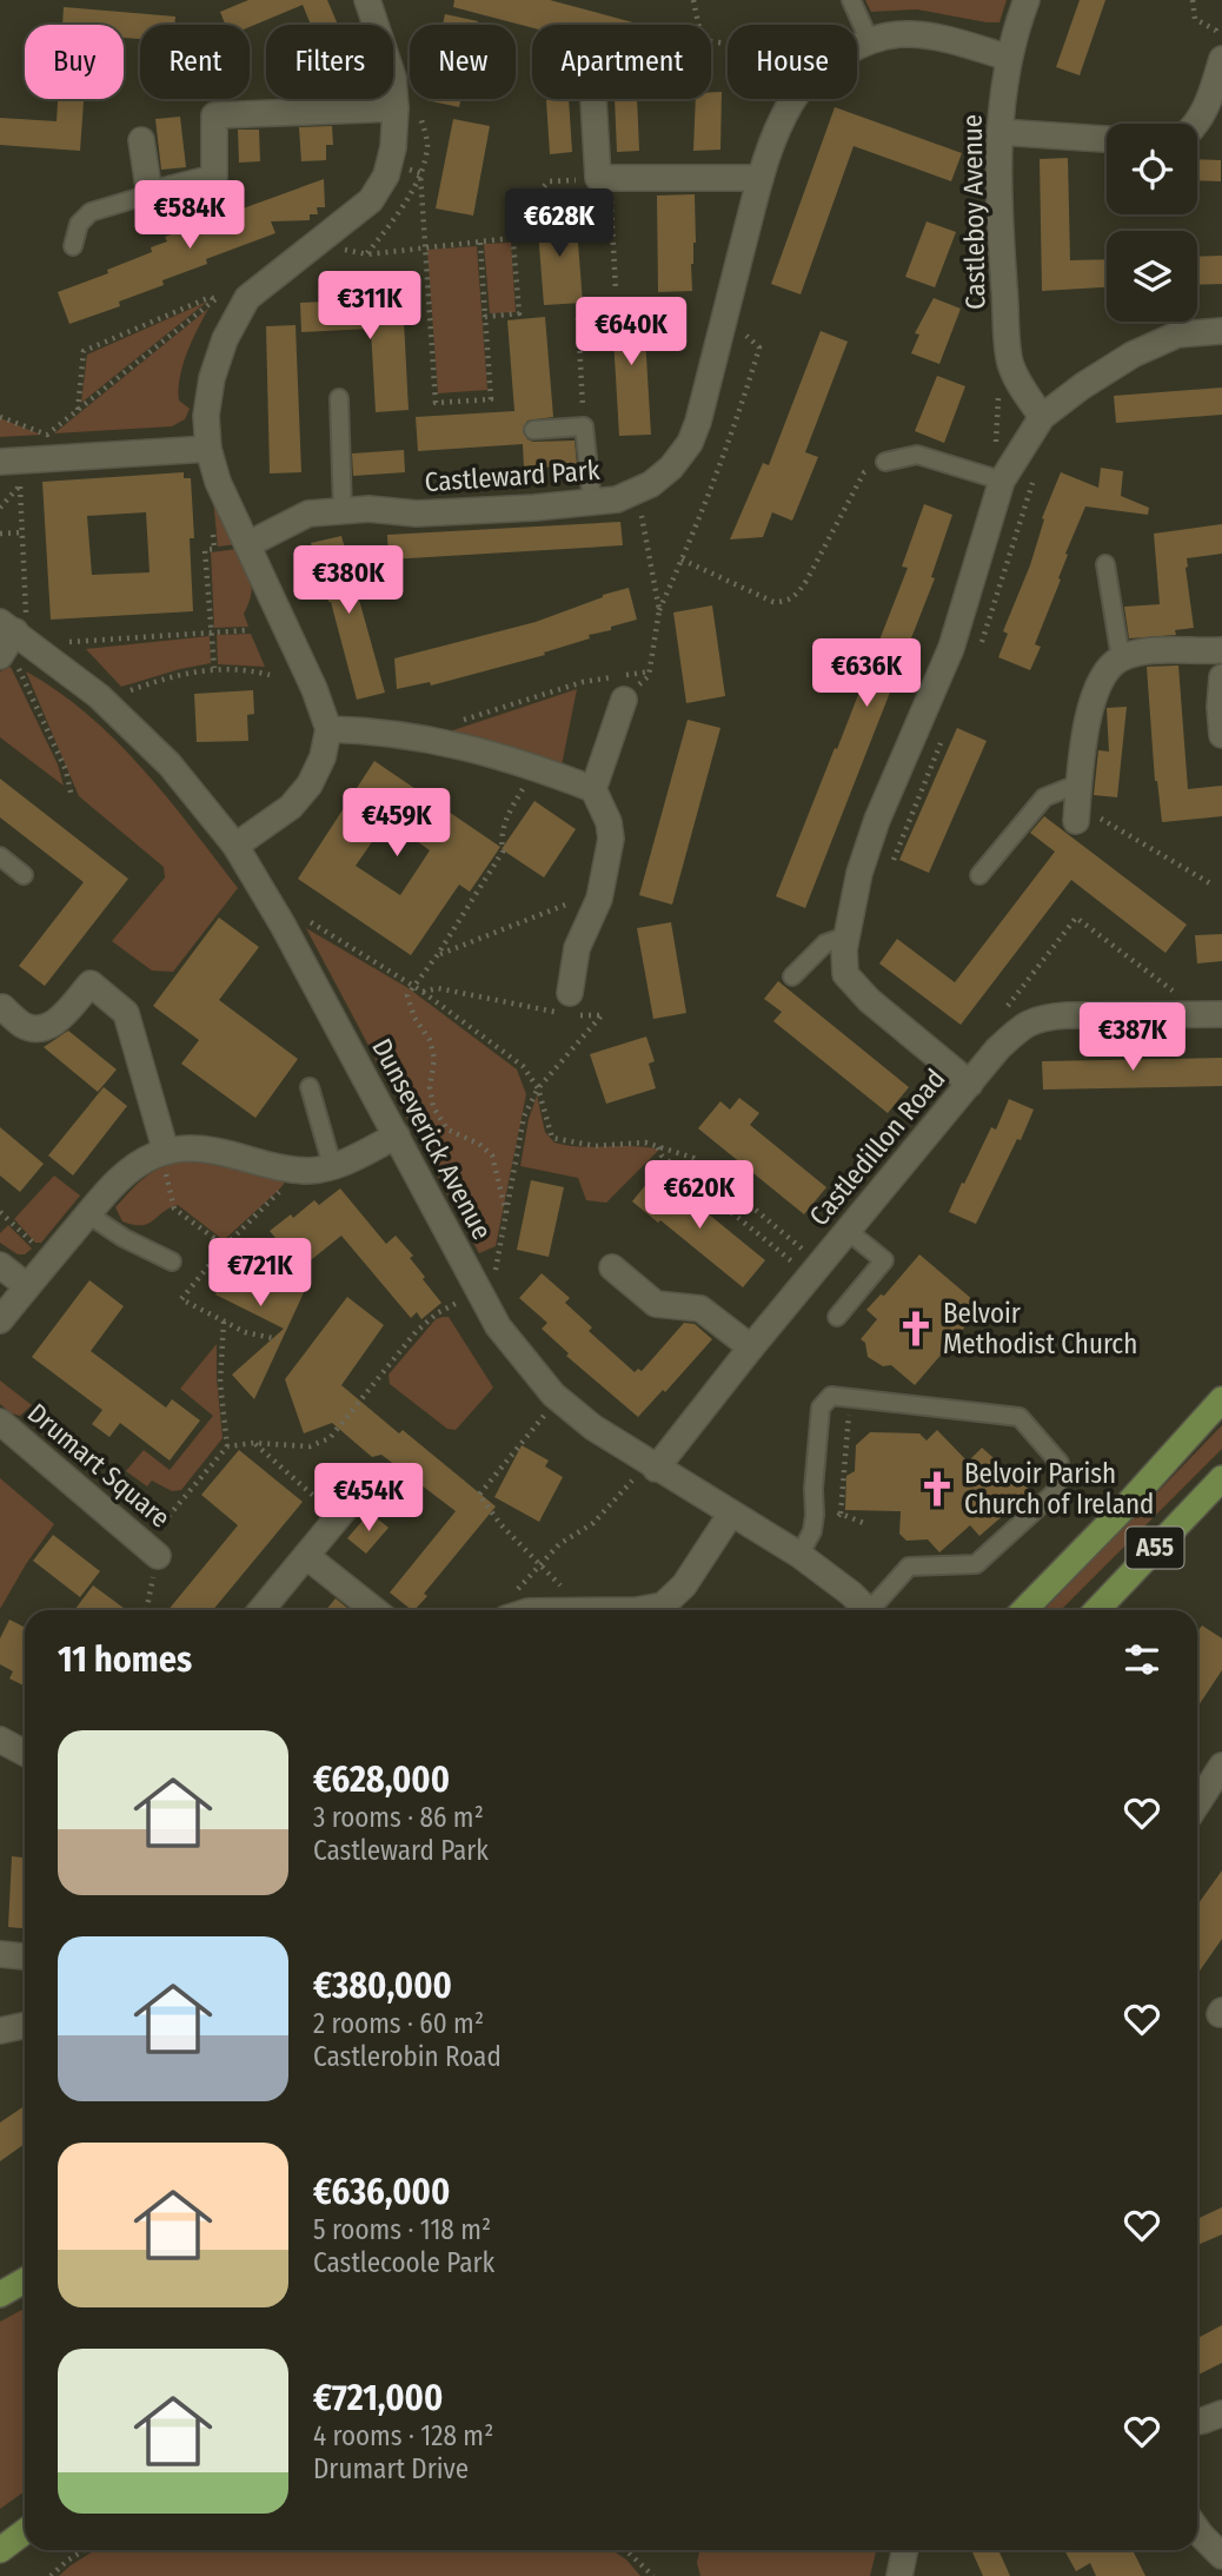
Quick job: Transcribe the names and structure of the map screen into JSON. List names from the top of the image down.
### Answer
{
  "streets": {
    "highway": ["A55"],
    "street": [
      "Castleboy Avenue",
      "Castleward Park",
      "Dunseverick Avenue",
      "Castledillon Road",
      "Drumart Square"
    ]
  },
  "crossings": [
    ["Castleboy Avenue", "Castleward Park"],
    ["Dunseverick Avenue", "Castledillon Road"]
  ],
  "places": {
    "church": ["Belvoir Methodist Church", "Belvoir Parish Church of Ireland"]
  },
  "page": {
    "chip": [
      "Buy",
      "Rent",
      "Filters",
      "New",
      "Apartment",
      "House"
    ],
    "price": [
      "€584K",
      "€628K",
      "€311K",
      "€640K",
      "€380K",
      "€636K",
      "€459K",
      "€387K",
      "€620K",
      "€721K",
      "€454K"
    ],
    "heading": "11 homes",
    "list": [
      {
        "name": "€628,000",
        "note": "3 rooms · 86 m² · Castleward Park"
      },
      {
        "name": "€380,000",
        "note": "2 rooms · 60 m² · Castlerobin Road"
      },
      {
        "name": "€636,000",
        "note": "5 rooms · 118 m² · Castlecoole Park"
      },
      {
        "name": "€721,000",
        "note": "4 rooms · 128 m² · Drumart Drive"
      }
    ]
  }
}
